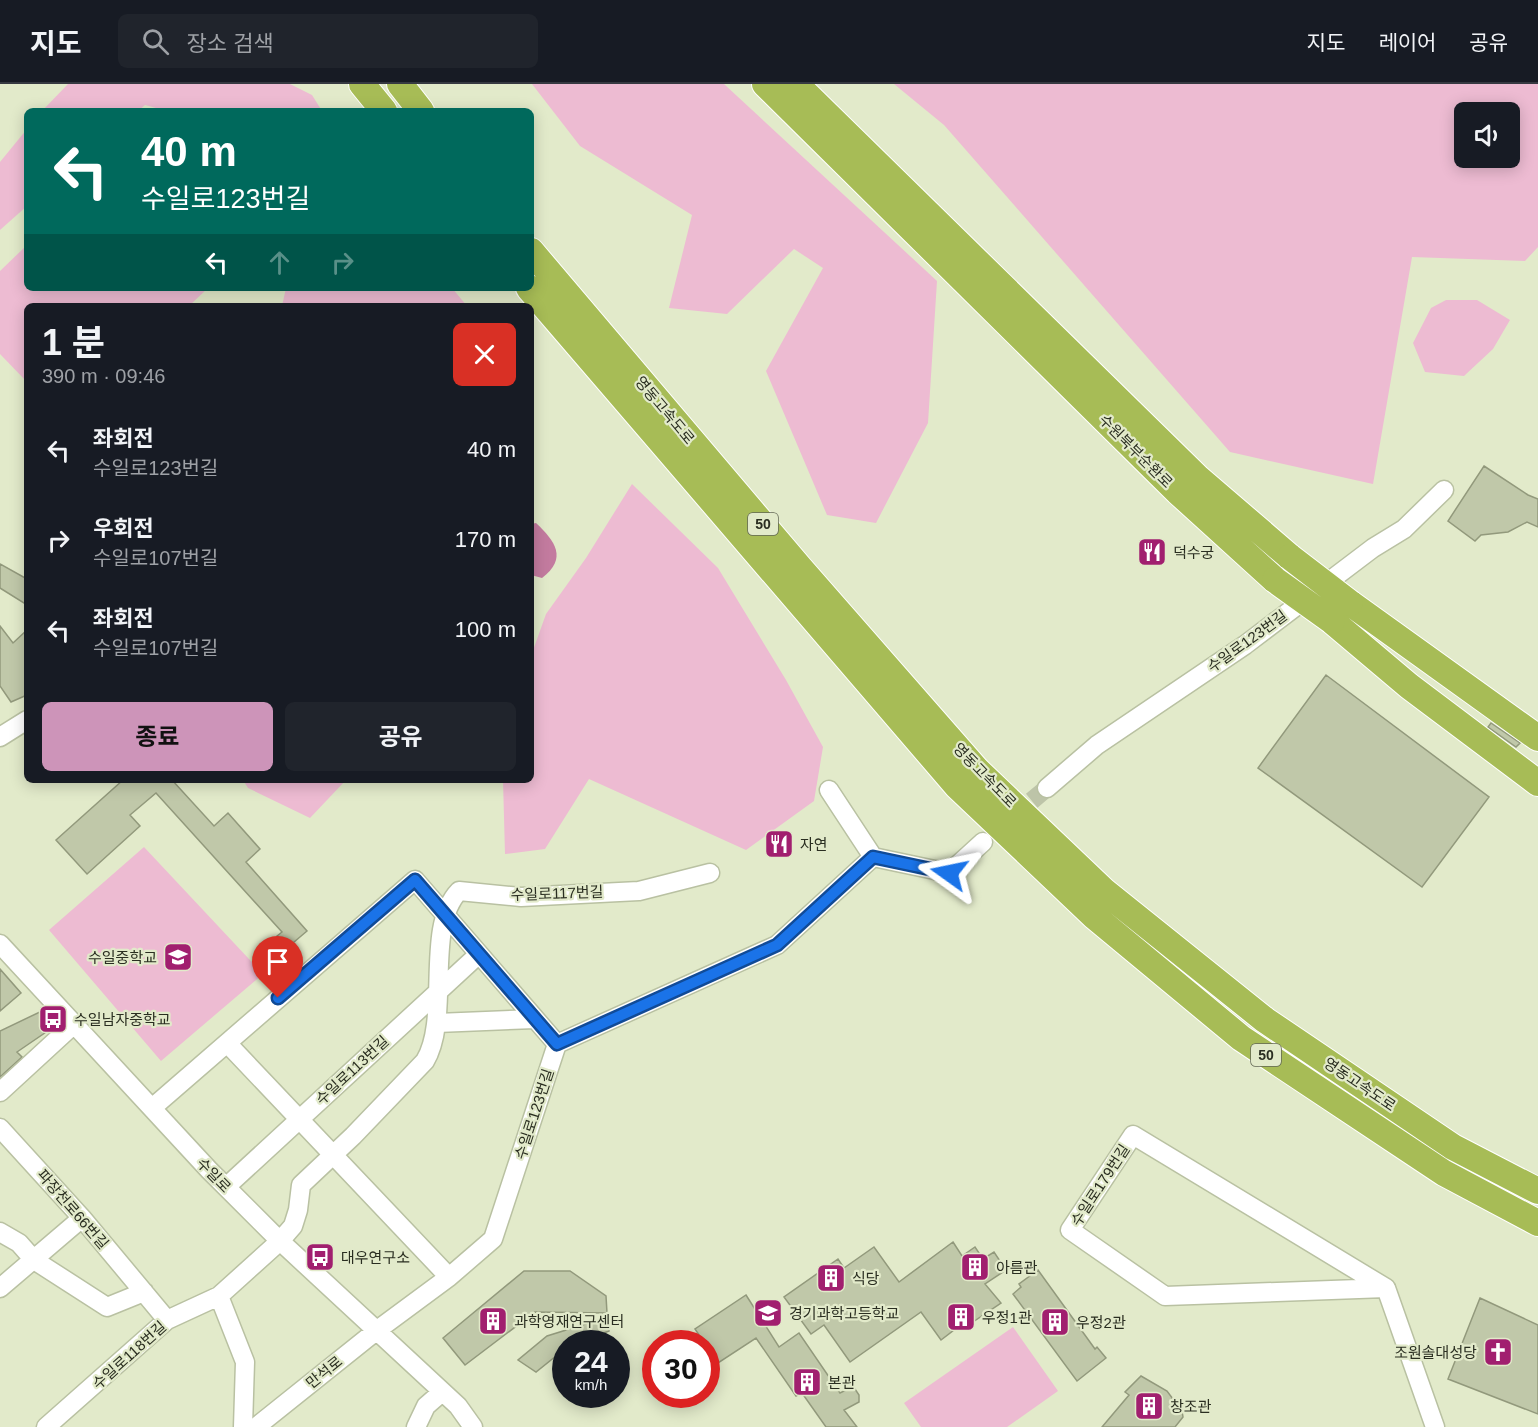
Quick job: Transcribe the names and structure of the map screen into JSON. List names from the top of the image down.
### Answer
{
  "streets": {
    "highway": ["영동고속도로", "수원북부순환로", "50"],
    "street": [
      "수일로123번길",
      "수일로117번길",
      "수일로113번길",
      "수일로",
      "수일로179번길",
      "파장천로66번길",
      "수일로118번길",
      "만석로"
    ]
  },
  "crossings": [
    ["수일로123번길", "수일로"],
    ["수일로123번길", "만석로"],
    ["수일로117번길", "수일로113번길"],
    ["수일로117번길", "수일로"],
    ["수일로117번길", "수일로118번길"],
    ["수일로113번길", "수일로"],
    ["수일로", "수일로118번길"],
    ["수일로", "만석로"],
    ["파장천로66번길", "수일로118번길"]
  ],
  "places": {
    "restaurant": ["덕수궁", "자연"],
    "school or university": ["수일중학교", "경기과학고등학교"],
    "bus stop": ["수일남자중학교", "대우연구소"],
    "building": [
      "아름관",
      "식당",
      "우정1관",
      "과학영재연구센터",
      "우정2관",
      "본관",
      "창조관"
    ],
    "church": ["조원솔대성당"]
  },
  "page": {
    "header": "지도",
    "search": "장소 검색",
    "nav": ["지도", "레이어", "공유"],
    "turn": ["40 m", "수일로123번길"],
    "heading": ["1 분", "390 m · 09:46"],
    "list": [
      {
        "name": "좌회전",
        "note": "수일로123번길",
        "value": "40 m"
      },
      {
        "name": "우회전",
        "note": "수일로107번길",
        "value": "170 m"
      },
      {
        "name": "좌회전",
        "note": "수일로107번길",
        "value": "100 m"
      }
    ],
    "buttons": ["종료", "공유"],
    "speed": "24 km/h",
    "limit": "30"
  }
}
